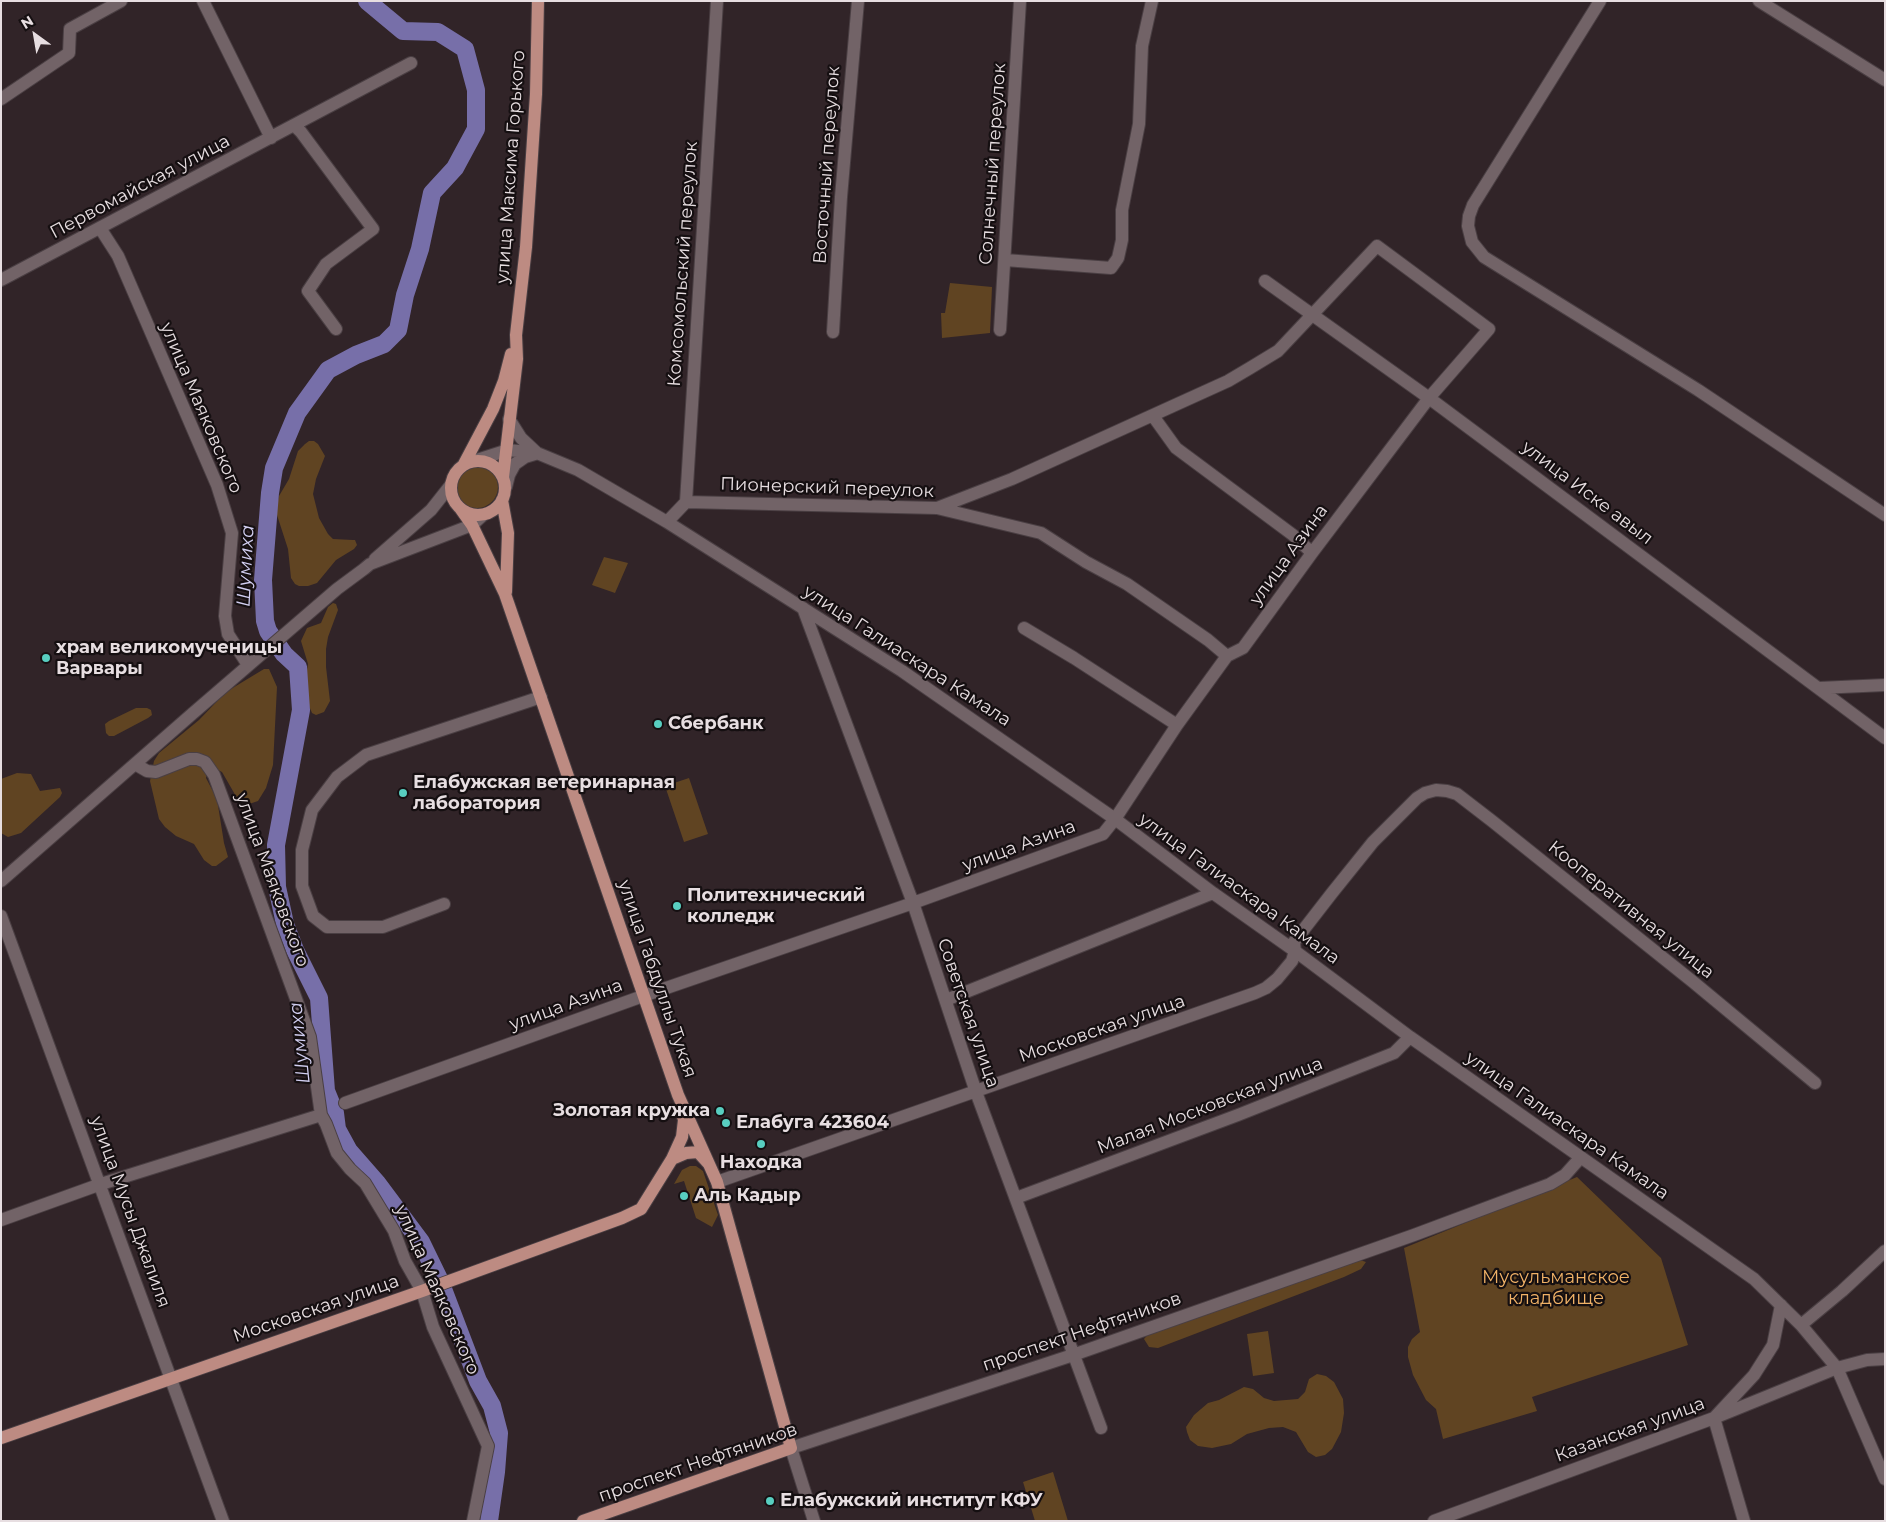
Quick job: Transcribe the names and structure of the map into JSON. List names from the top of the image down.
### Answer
{
  "streets": {
    "main road": [
      "улица Максима Горького",
      "улица Габдуллы Тукая",
      "Московская улица",
      "проспект Нефтяников"
    ],
    "street": [
      "Солнечный переулок",
      "Восточный переулок",
      "Первомайская улица",
      "Комсомольский переулок",
      "улица Маяковского",
      "Пионерский переулок",
      "улица Иске авыл",
      "улица Азина",
      "улица Галиаскара Камала",
      "Кооперативная улица",
      "Советская улица",
      "Малая Московская улица",
      "улица Мусы Джалиля",
      "Казанская улица"
    ]
  },
  "crossings": [
    ["улица Максима Горького", "улица Галиаскара Камала"],
    ["улица Максима Горького", "улица Габдуллы Тукая"],
    ["Первомайская улица", "улица Маяковского"],
    ["Комсомольский переулок", "Пионерский переулок"],
    ["улица Маяковского", "Московская улица"],
    ["Пионерский переулок", "улица Азина"],
    ["улица Иске авыл", "улица Азина"],
    ["улица Азина", "улица Галиаскара Камала"],
    ["улица Азина", "улица Габдуллы Тукая"],
    ["улица Азина", "Советская улица"],
    ["улица Галиаскара Камала", "улица Габдуллы Тукая"],
    ["улица Галиаскара Камала", "Советская улица"],
    ["улица Галиаскара Камала", "Московская улица"],
    ["улица Галиаскара Камала", "Малая Московская улица"],
    ["улица Галиаскара Камала", "проспект Нефтяников"],
    ["улица Галиаскара Камала", "Казанская улица"],
    ["Кооперативная улица", "Московская улица"],
    ["улица Габдуллы Тукая", "Московская улица"],
    ["улица Габдуллы Тукая", "проспект Нефтяников"],
    ["Советская улица", "Московская улица"],
    ["Советская улица", "Малая Московская улица"],
    ["Советская улица", "проспект Нефтяников"],
    ["Московская улица", "улица Мусы Джалиля"]
  ],
  "water": ["Шумиха"],
  "parks": ["Мусульманское кладбище"],
  "places": [
    "храм великомученицы Варвары",
    "Сбербанк",
    "Елабужская ветеринарная лаборатория",
    "Политехнический колледж",
    "Золотая кружка",
    "Елабуга 423604",
    "Находка",
    "Аль Кадыр",
    "Елабужский институт КФУ"
  ],
  "north": "top left"
}
